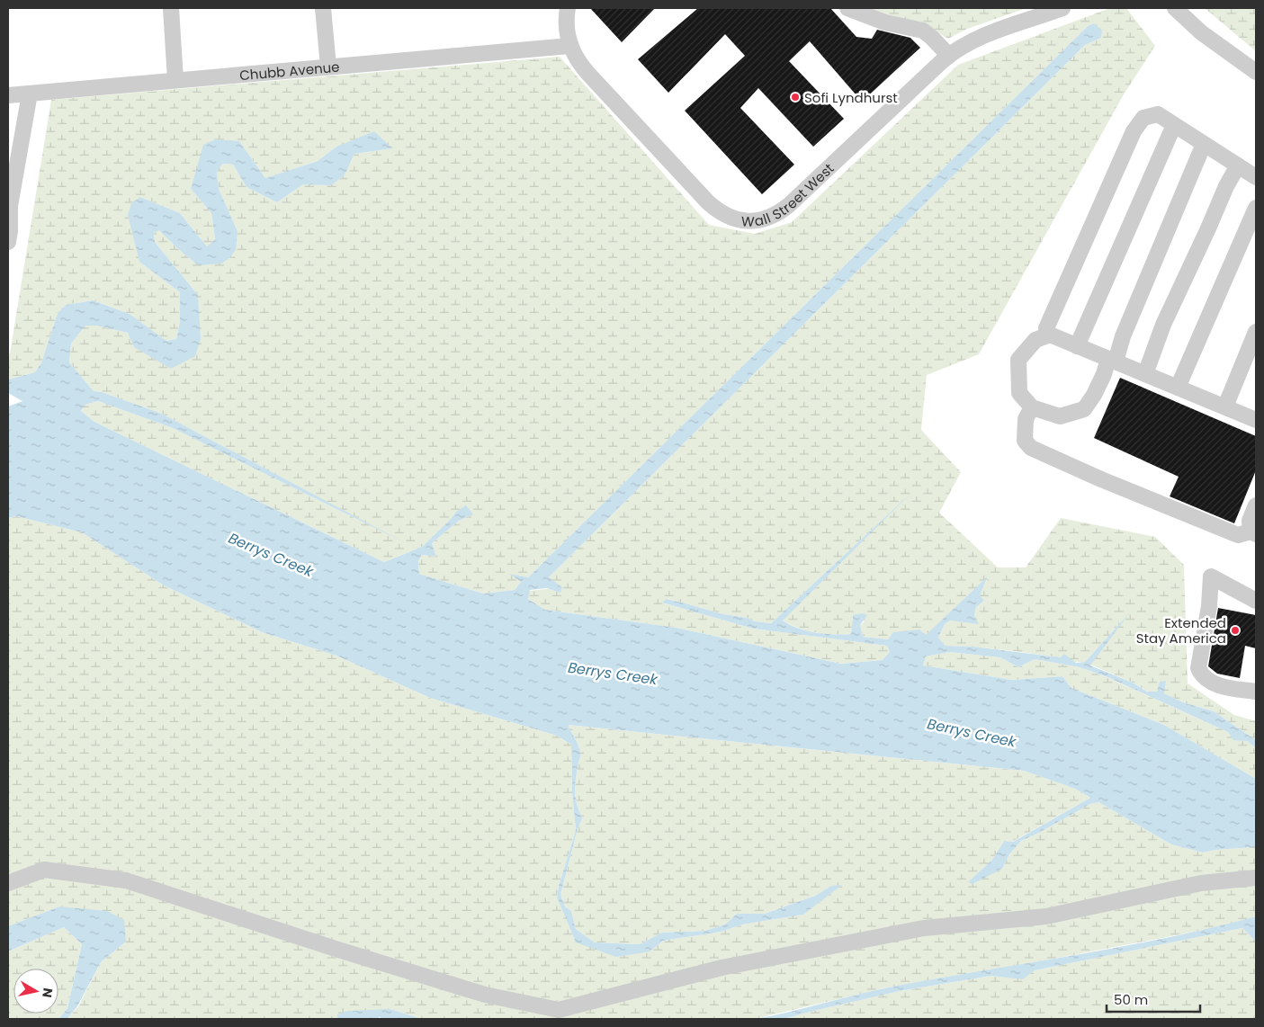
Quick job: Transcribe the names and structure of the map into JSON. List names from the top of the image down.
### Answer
{
  "streets": {
    "street": ["Chubb Avenue", "Wall Street West"]
  },
  "crossings": [
    ["Chubb Avenue", "Wall Street West"]
  ],
  "water": ["Berrys Creek"],
  "places": ["Sofi Lyndhurst", "Extended Stay America"],
  "scale_bar": "50 m",
  "north": "right"
}
